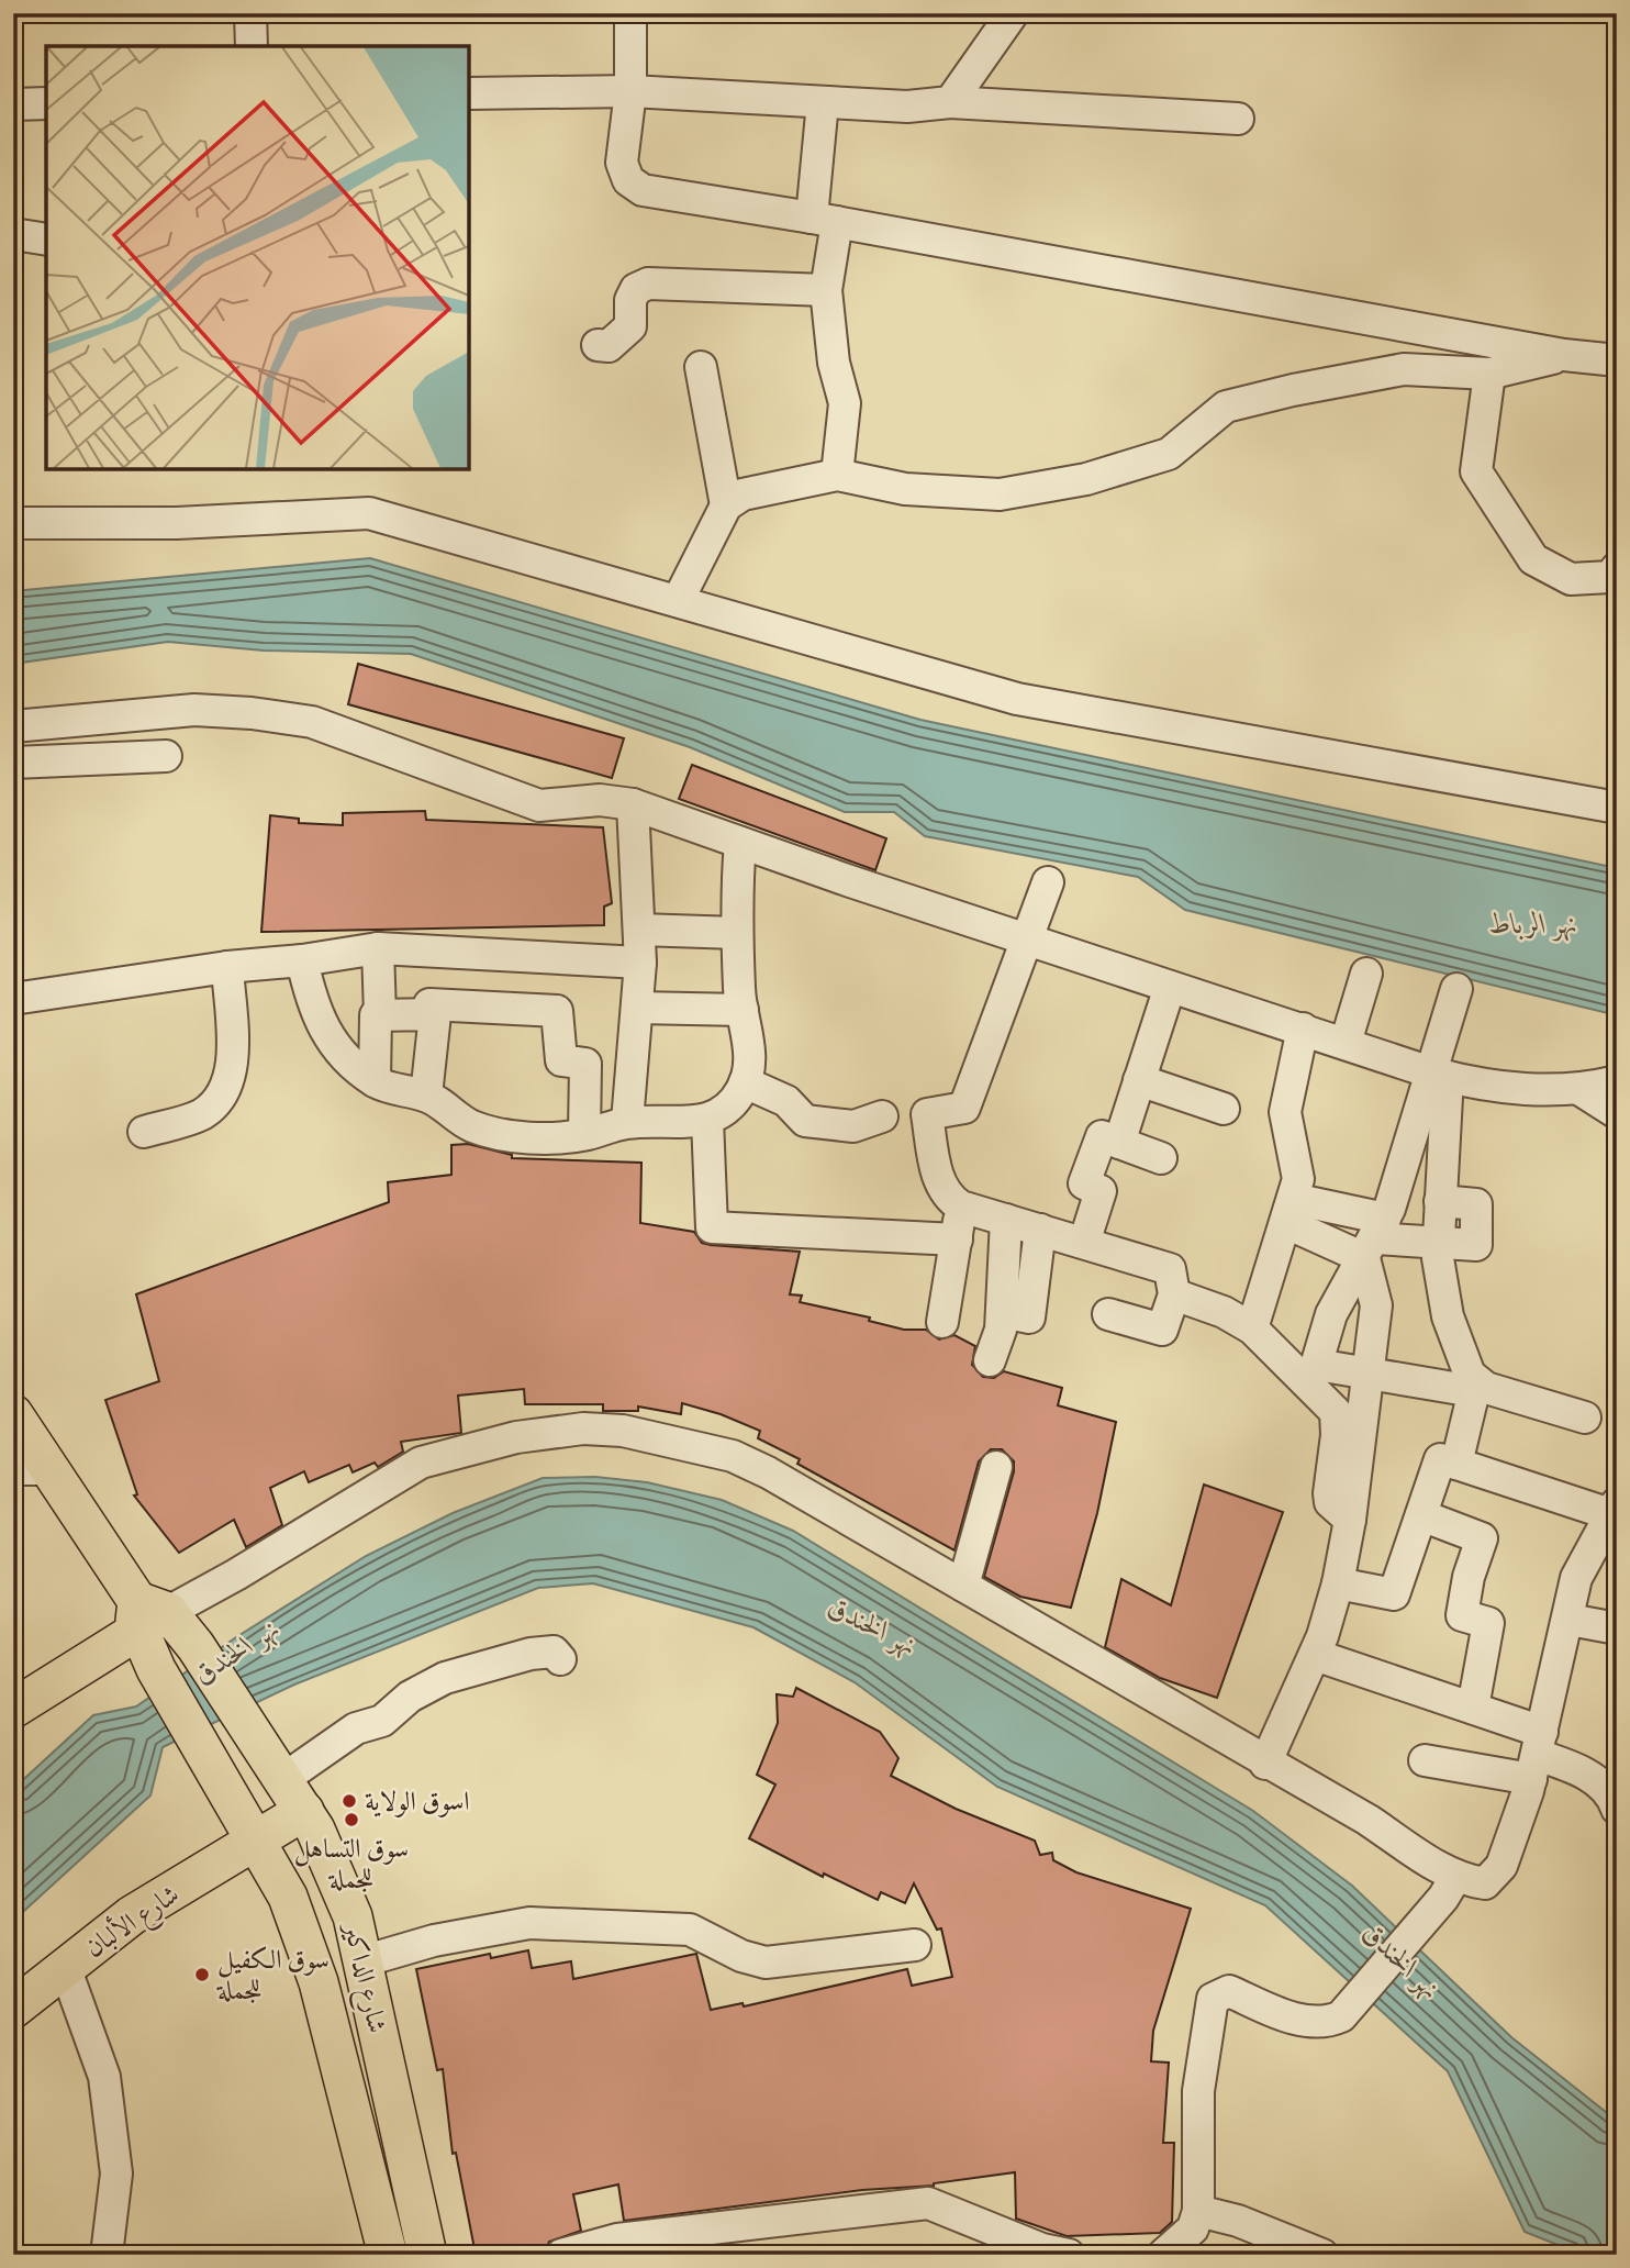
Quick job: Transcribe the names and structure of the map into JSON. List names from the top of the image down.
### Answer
{
  "streets": {
    "main road": ["شارع الألبان", "شارع الداكير"]
  },
  "crossings": [
    ["شارع الألبان", "شارع الداكير"]
  ],
  "water": ["نهر الرباط", "نهر الخندق"],
  "places": ["اسوق الولاية", "سوق التساهل للجملة", "سوق الكفيل للجملة"]
}
